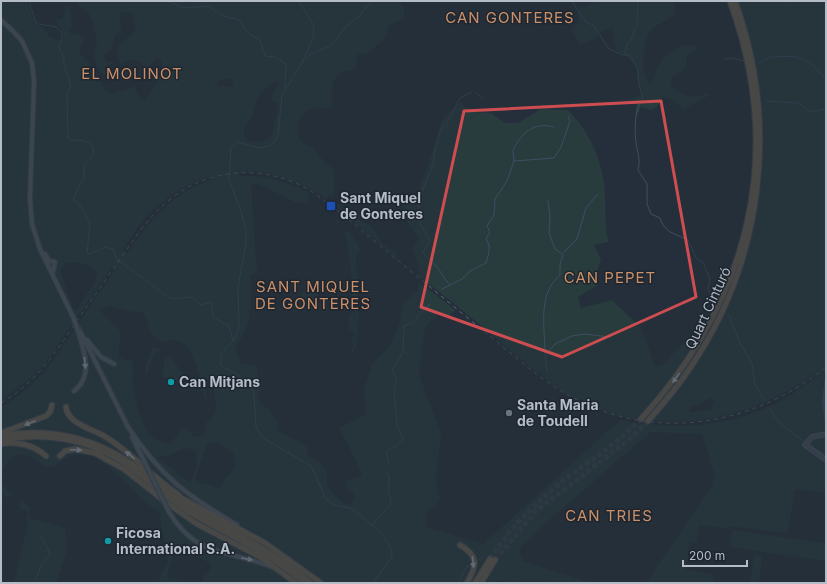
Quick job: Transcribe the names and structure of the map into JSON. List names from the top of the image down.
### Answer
{
  "streets": {
    "highway": ["Quart Cinturó"]
  },
  "districts": [
    "CAN GONTERES",
    "EL MOLINOT",
    "CAN PEPET",
    "SANT MIQUEL DE GONTERES",
    "CAN TRIES"
  ],
  "places": {
    "transit": ["Sant Miquel de Gonteres"],
    "other": ["Can Mitjans", "Santa Maria de Toudell", "Ficosa International S.A."]
  },
  "scale_bar": "200 m"
}
